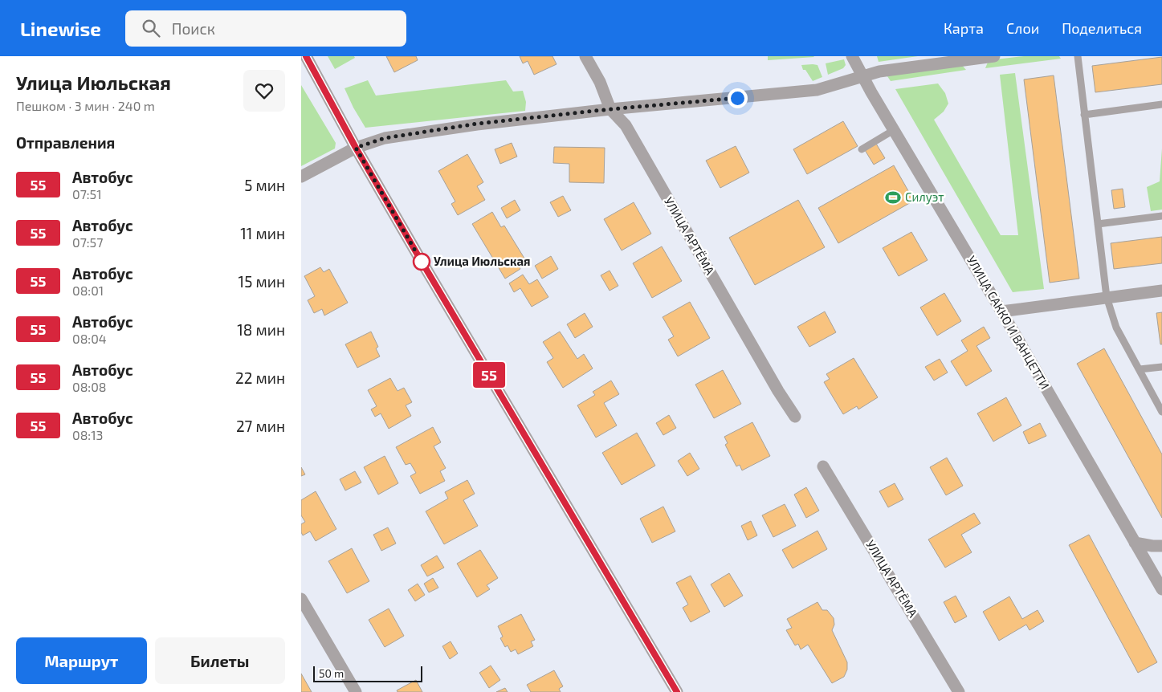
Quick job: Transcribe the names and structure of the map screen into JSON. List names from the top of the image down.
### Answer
{
  "streets": {
    "street": ["УЛИЦА АРТЁМА", "УЛИЦА САККО И ВАНЦЕТТИ"]
  },
  "places": {
    "sports": ["Силуэт"],
    "other": ["Улица Июльская"]
  },
  "lines": ["bus line 55"],
  "scale_bar": "50 m",
  "page": {
    "header": "Linewise",
    "search": "Поиск",
    "nav": ["Карта", "Слои", "Поделиться"],
    "heading": [
      ["Улица Июльская", "Пешком · 3 мин · 240 m"],
      "Отправления"
    ],
    "on_map": "55",
    "list": [
      {
        "mark": "55",
        "name": "Автобус",
        "note": "07:51",
        "value": "5 мин"
      },
      {
        "mark": "55",
        "name": "Автобус",
        "note": "07:57",
        "value": "11 мин"
      },
      {
        "mark": "55",
        "name": "Автобус",
        "note": "08:01",
        "value": "15 мин"
      },
      {
        "mark": "55",
        "name": "Автобус",
        "note": "08:04",
        "value": "18 мин"
      },
      {
        "mark": "55",
        "name": "Автобус",
        "note": "08:08",
        "value": "22 мин"
      },
      {
        "mark": "55",
        "name": "Автобус",
        "note": "08:13",
        "value": "27 мин"
      }
    ],
    "buttons": ["Маршрут", "Билеты"],
    "scale": "50 m"
  }
}
